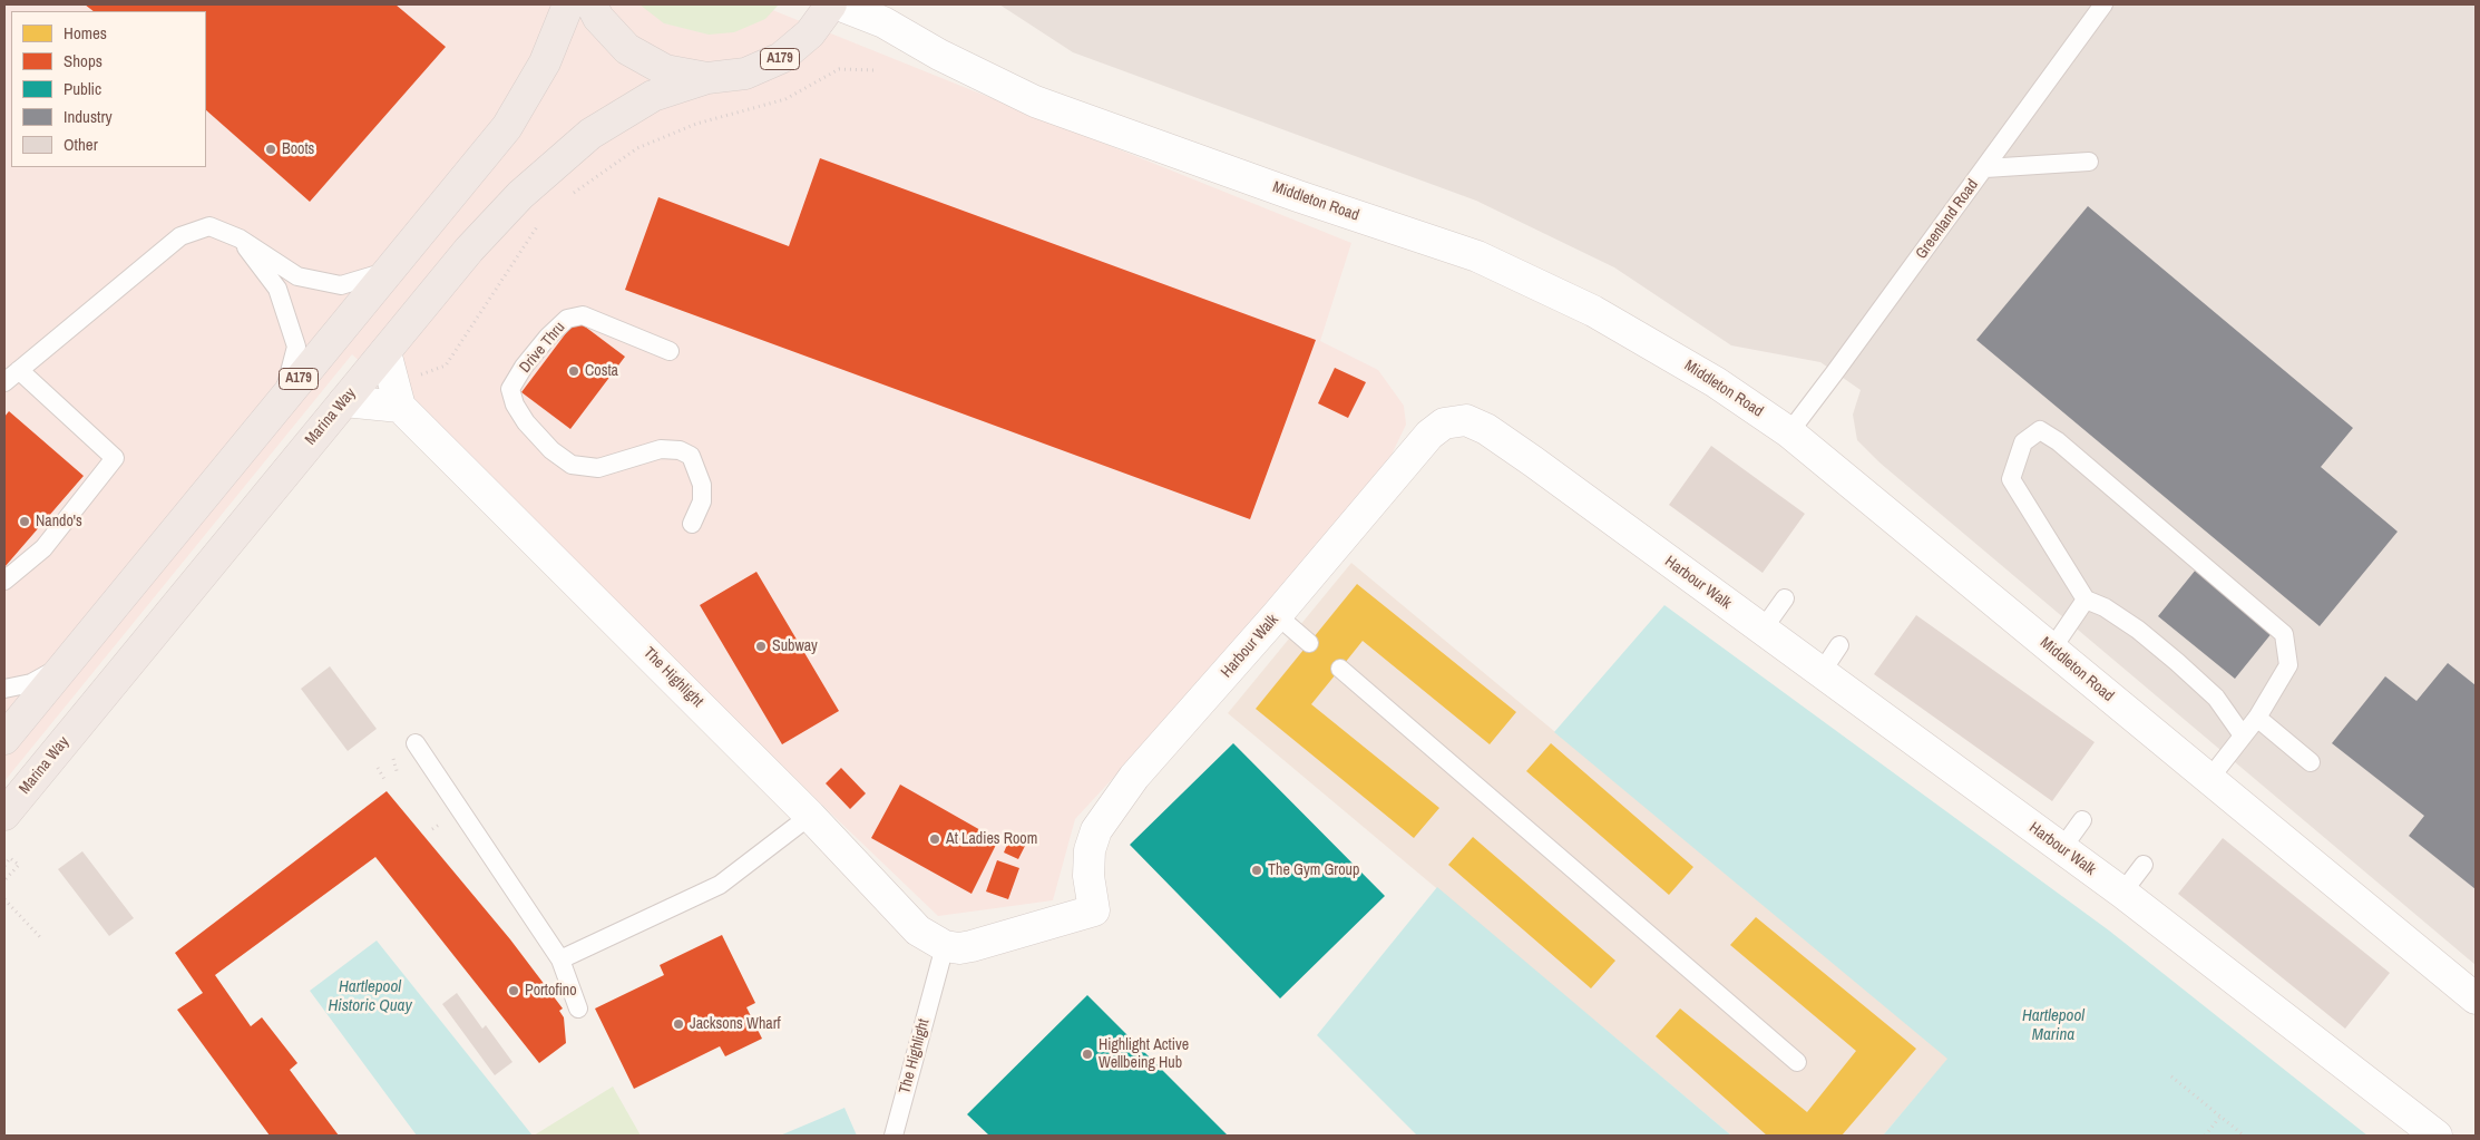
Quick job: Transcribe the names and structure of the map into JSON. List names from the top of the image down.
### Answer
{
  "streets": {
    "highway": ["A179", "Marina Way"],
    "street": ["Middleton Road", "Harbour Walk", "The Highlight"],
    "lane": ["Greenland Road", "Drive Thru"]
  },
  "crossings": [
    ["A179", "Marina Way"],
    ["Middleton Road", "Greenland Road"],
    ["Harbour Walk", "The Highlight"]
  ],
  "water": ["Hartlepool Historic Quay", "Hartlepool Marina"],
  "places": [
    "Boots",
    "Costa",
    "Nando's",
    "Subway",
    "At Ladies Room",
    "The Gym Group",
    "Portofino",
    "Jacksons Wharf",
    "Highlight Active Wellbeing Hub"
  ],
  "legend": [
    "Homes",
    "Shops",
    "Public",
    "Industry",
    "Other"
  ]
}
